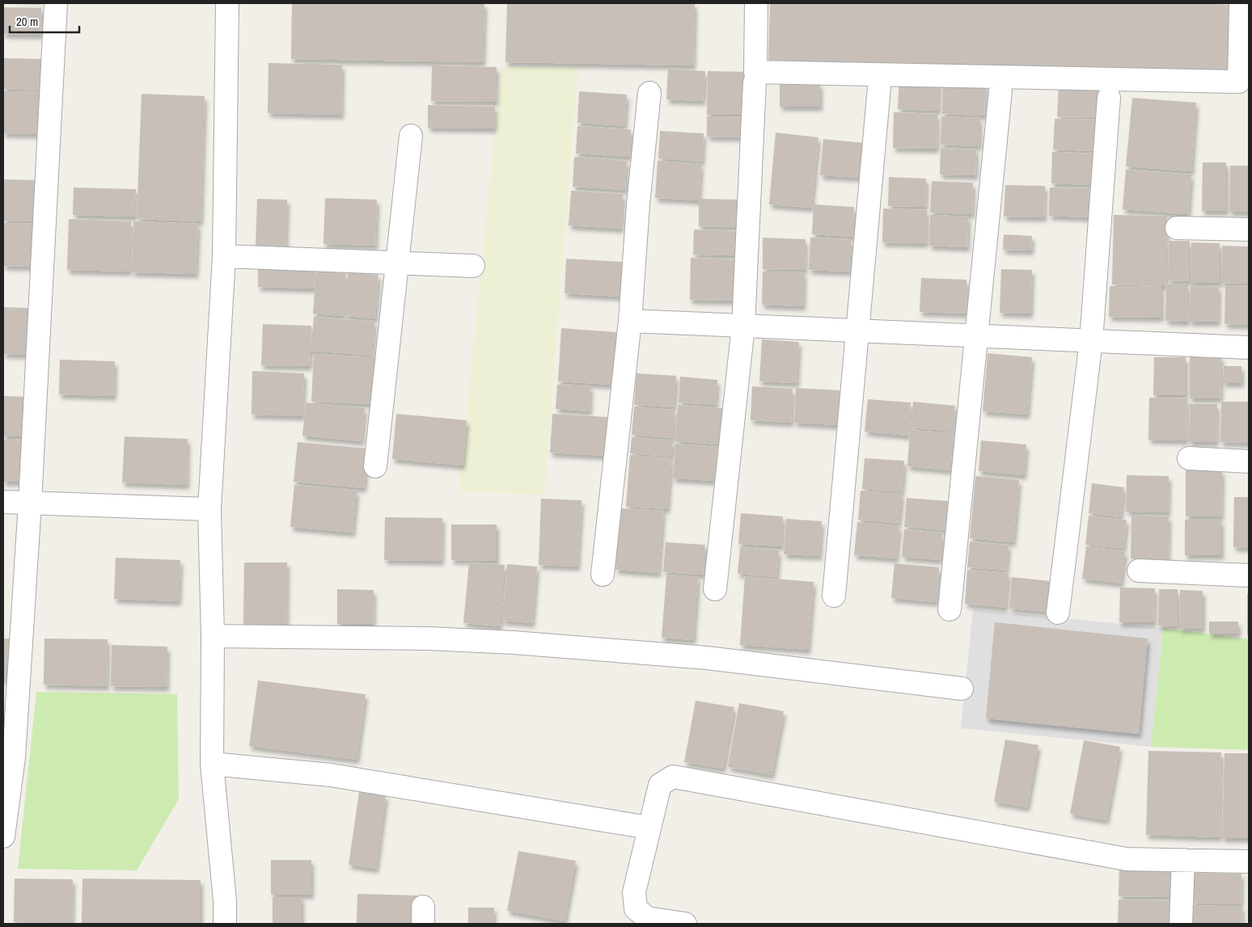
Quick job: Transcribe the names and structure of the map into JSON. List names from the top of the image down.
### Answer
{
  "scale_bar": "20 m"
}
